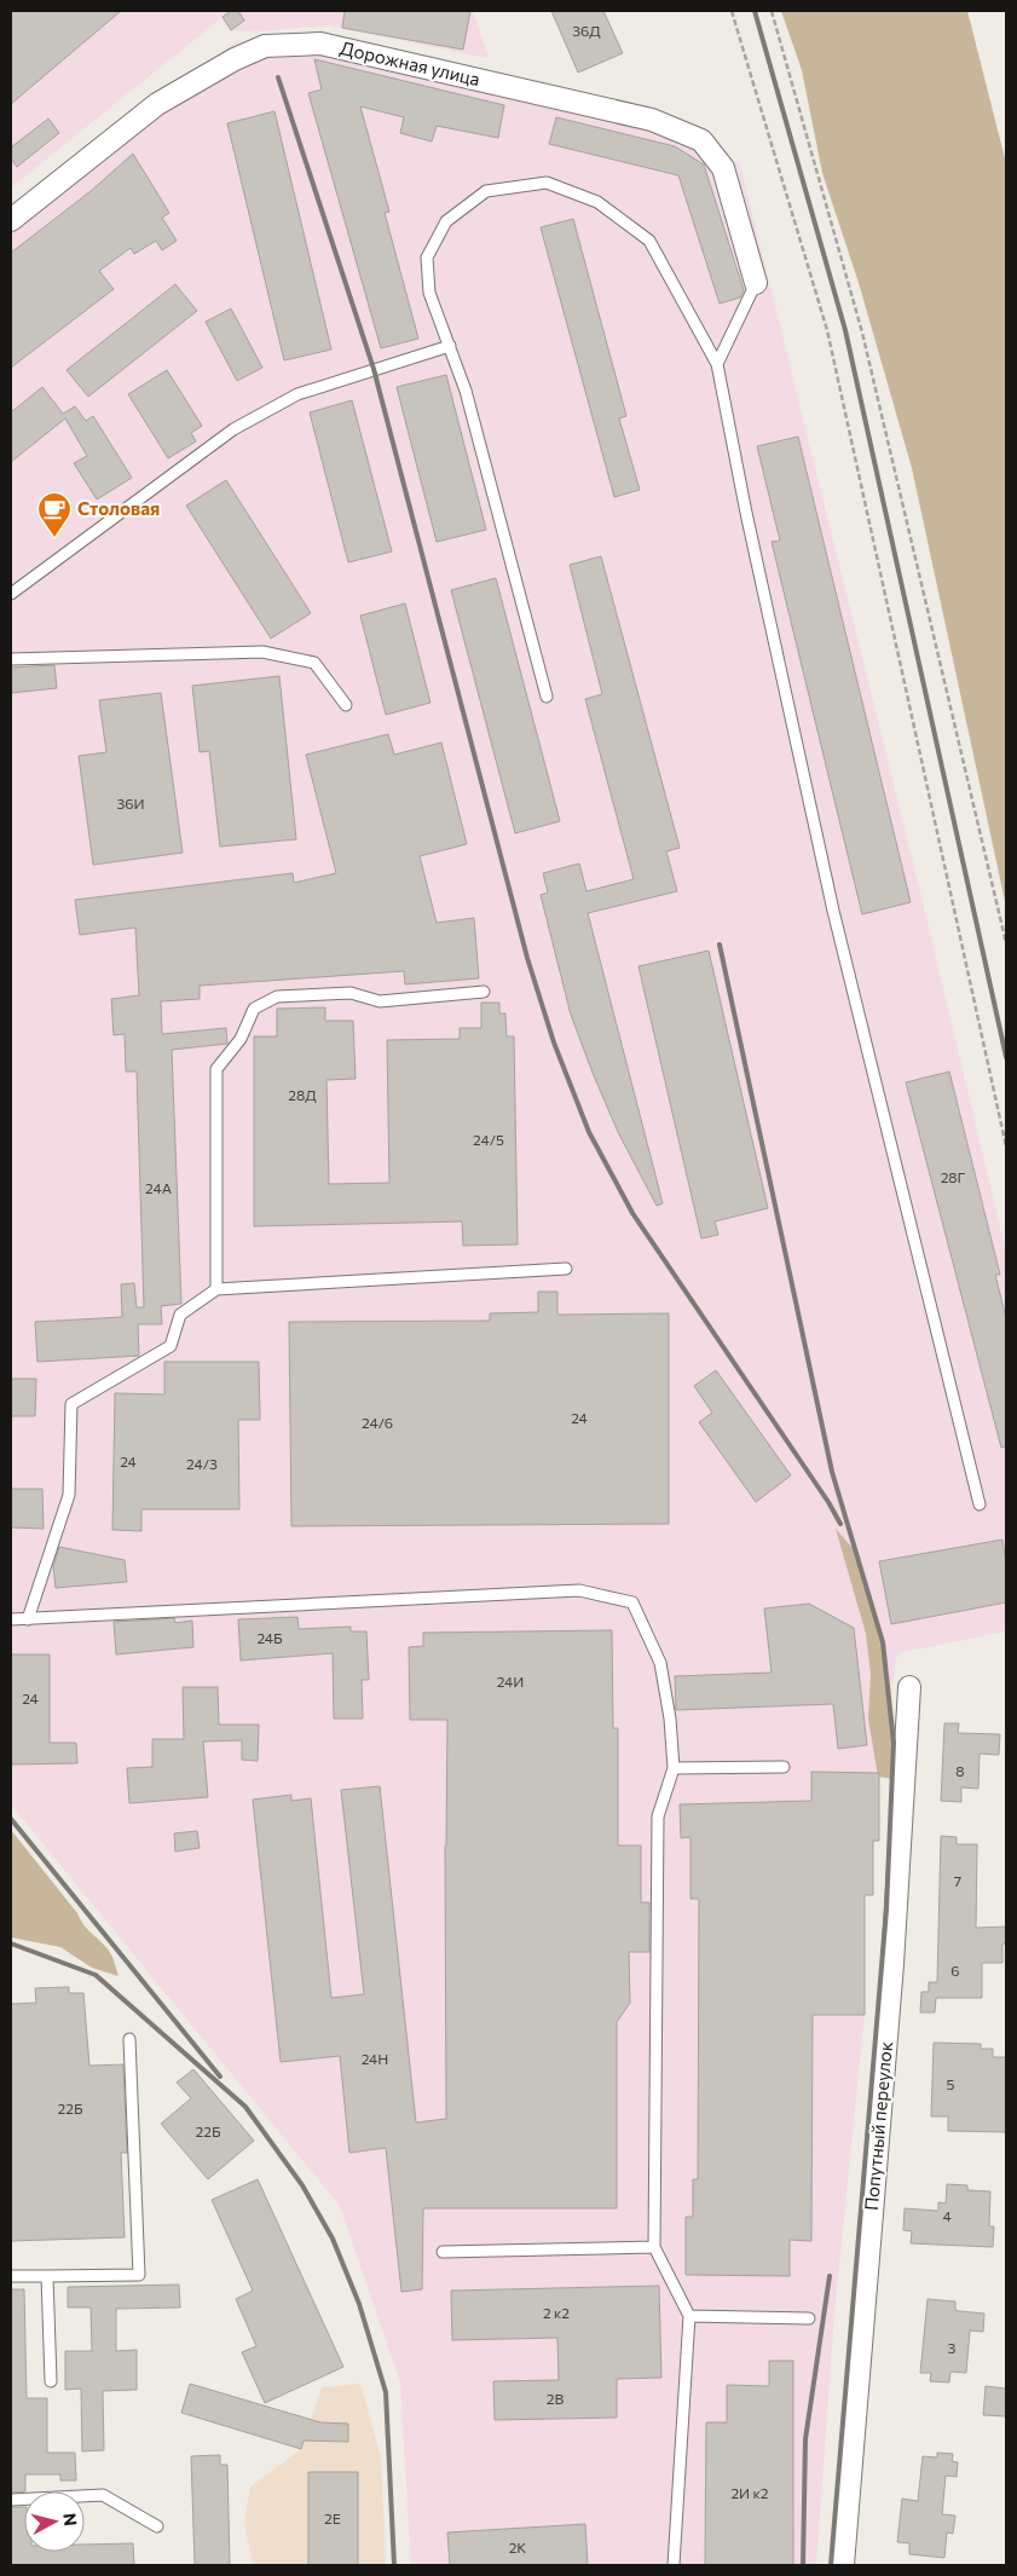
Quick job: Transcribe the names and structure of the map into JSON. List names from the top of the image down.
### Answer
{
  "streets": {
    "street": ["Дорожная улица", "Попутный переулок"]
  },
  "places": {
    "cafe": ["Столовая"]
  },
  "house_numbers": [
    "36Д",
    "36И",
    "28Д",
    "24/5",
    "28Г",
    "24А",
    "24",
    "24/6",
    "24",
    "24/3",
    "24Б",
    "24И",
    "24",
    "8",
    "7",
    "6",
    "24Н",
    "5",
    "22Б",
    "22Б",
    "4",
    "2 к2",
    "3",
    "2В",
    "2И к2",
    "2Е",
    "2К"
  ],
  "north": "right"
}
